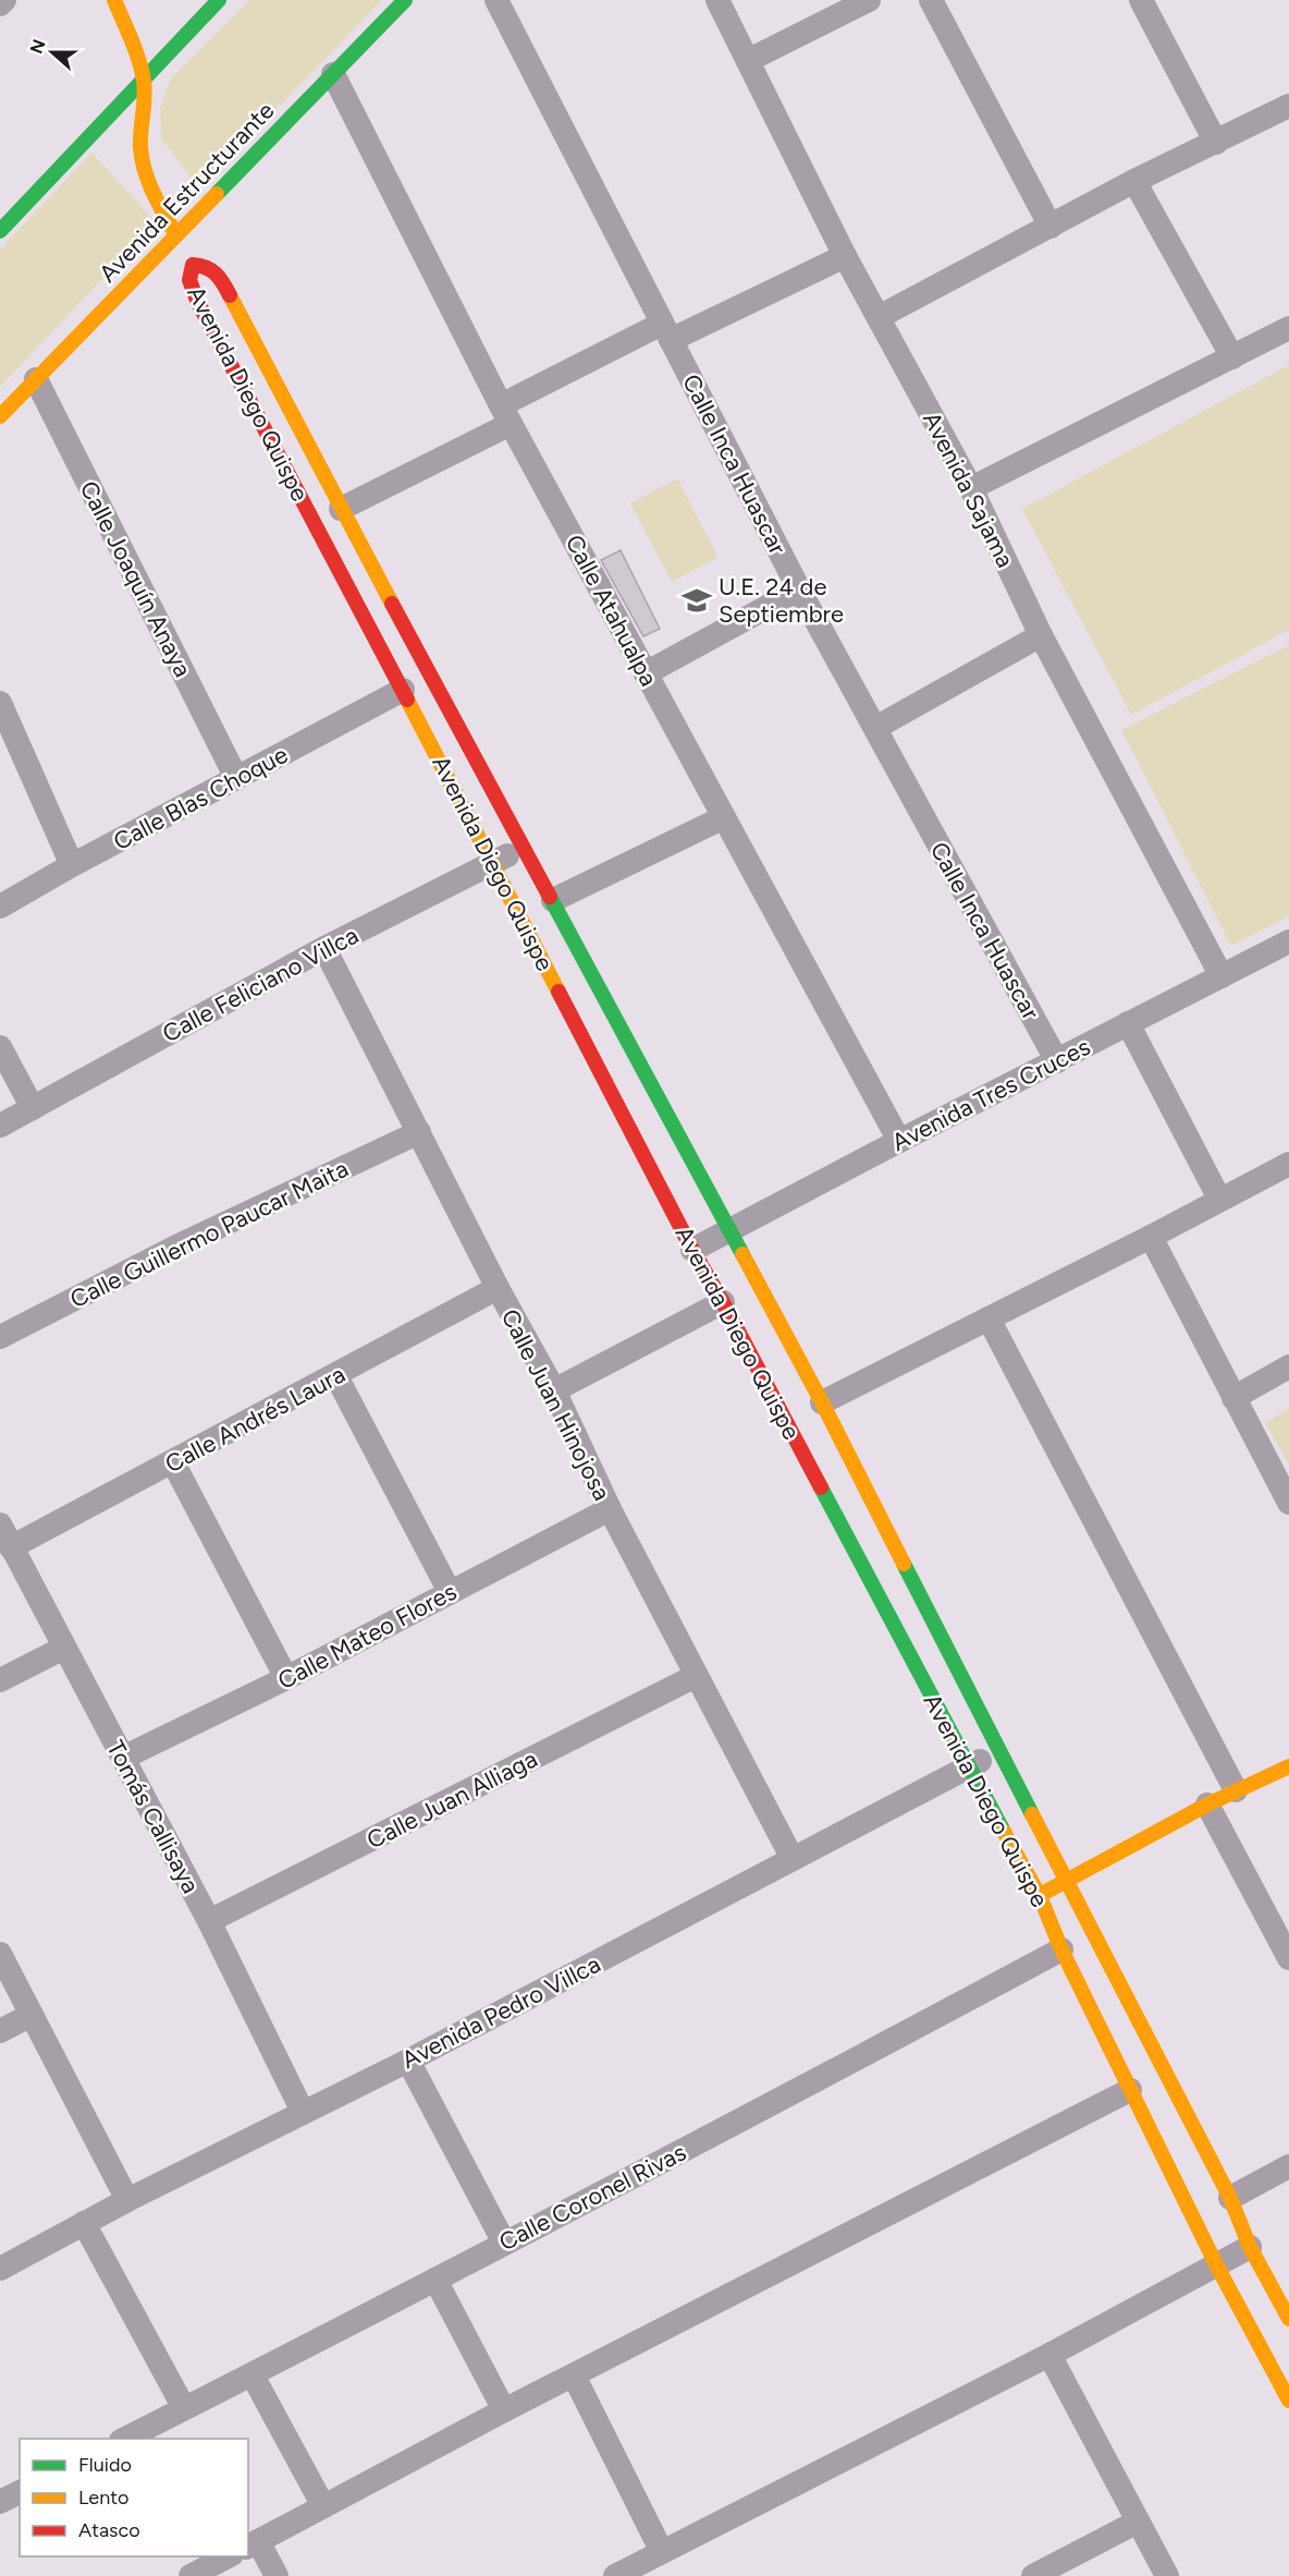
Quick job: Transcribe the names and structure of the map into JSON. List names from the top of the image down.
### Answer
{
  "streets": {
    "street": [
      "Avenida Estructurante",
      "Avenida Diego Quispe",
      "Calle Inca Huascar",
      "Avenida Sajama",
      "Calle Joaquín Anaya",
      "Calle Atahualpa",
      "Calle Blas Choque",
      "Calle Feliciano Villca",
      "Avenida Tres Cruces",
      "Calle Guillermo Paucar Maita",
      "Calle Juan Hinojosa",
      "Calle Andrés Laura",
      "Calle Mateo Flores",
      "Calle Juan Alliaga",
      "Tomás Callisaya",
      "Avenida Pedro Villca",
      "Calle Coronel Rivas"
    ]
  },
  "crossings": [
    ["Avenida Estructurante", "Avenida Diego Quispe"],
    ["Avenida Estructurante", "Calle Joaquín Anaya"],
    ["Avenida Estructurante", "Calle Atahualpa"],
    ["Avenida Diego Quispe", "Calle Blas Choque"],
    ["Avenida Diego Quispe", "Calle Feliciano Villca"],
    ["Avenida Diego Quispe", "Avenida Tres Cruces"],
    ["Avenida Diego Quispe", "Avenida Pedro Villca"],
    ["Avenida Diego Quispe", "Calle Coronel Rivas"],
    ["Calle Inca Huascar", "Avenida Tres Cruces"],
    ["Avenida Sajama", "Avenida Tres Cruces"],
    ["Calle Joaquín Anaya", "Calle Blas Choque"],
    ["Calle Atahualpa", "Avenida Tres Cruces"],
    ["Calle Feliciano Villca", "Calle Juan Hinojosa"],
    ["Calle Guillermo Paucar Maita", "Calle Juan Hinojosa"],
    ["Calle Juan Hinojosa", "Calle Andrés Laura"],
    ["Calle Juan Hinojosa", "Calle Mateo Flores"],
    ["Calle Juan Hinojosa", "Calle Juan Alliaga"],
    ["Calle Juan Hinojosa", "Avenida Pedro Villca"],
    ["Calle Andrés Laura", "Tomás Callisaya"],
    ["Calle Mateo Flores", "Tomás Callisaya"],
    ["Calle Juan Alliaga", "Tomás Callisaya"],
    ["Tomás Callisaya", "Avenida Pedro Villca"]
  ],
  "places": {
    "school or university": ["U.E. 24 de Septiembre"]
  },
  "legend": ["Fluido", "Lento", "Atasco"],
  "north": "left"
}
